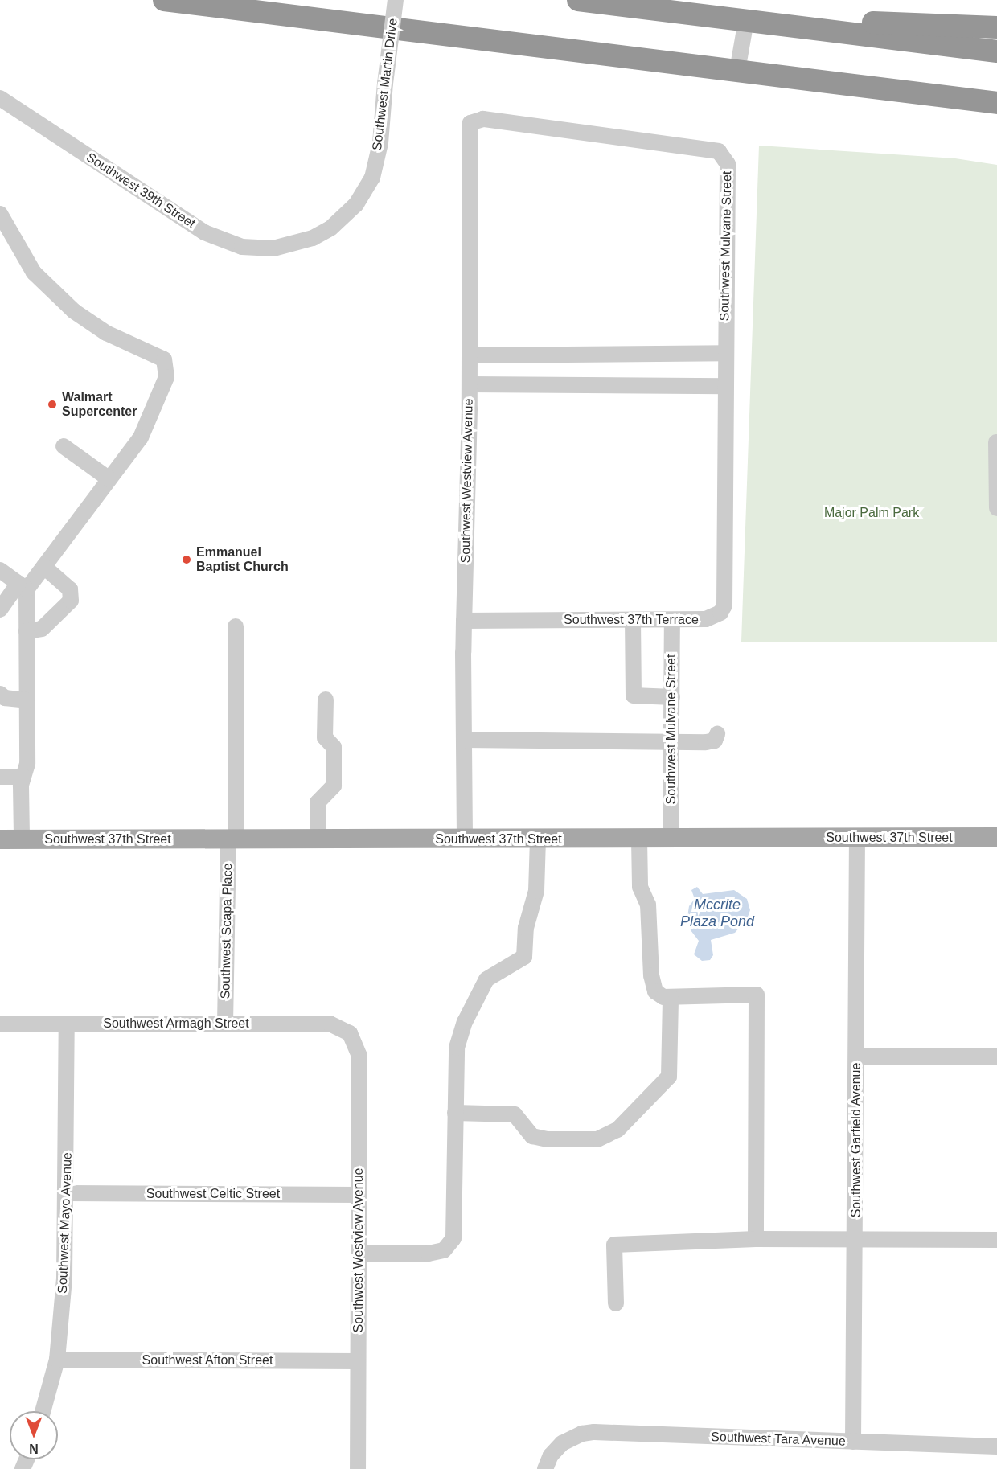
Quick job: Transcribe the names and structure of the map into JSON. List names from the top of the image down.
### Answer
{
  "streets": {
    "main road": ["Southwest 37th Street"],
    "street": [
      "Southwest Martin Drive",
      "Southwest 39th Street",
      "Southwest Mulvane Street",
      "Southwest Westview Avenue",
      "Southwest 37th Terrace",
      "Southwest Scapa Place",
      "Southwest Armagh Street",
      "Southwest Garfield Avenue",
      "Southwest Celtic Street",
      "Southwest Mayo Avenue",
      "Southwest Afton Street",
      "Southwest Tara Avenue"
    ]
  },
  "crossings": [
    ["Southwest Martin Drive", "Southwest 39th Street"],
    ["Southwest Mulvane Street", "Southwest Westview Avenue"],
    ["Southwest Mulvane Street", "Southwest 37th Terrace"],
    ["Southwest Mulvane Street", "Southwest 37th Street"],
    ["Southwest Westview Avenue", "Southwest 37th Terrace"],
    ["Southwest Westview Avenue", "Southwest 37th Street"],
    ["Southwest Westview Avenue", "Southwest Armagh Street"],
    ["Southwest Westview Avenue", "Southwest Celtic Street"],
    ["Southwest Westview Avenue", "Southwest Afton Street"],
    ["Southwest 37th Street", "Southwest Scapa Place"],
    ["Southwest 37th Street", "Southwest Garfield Avenue"],
    ["Southwest Scapa Place", "Southwest Armagh Street"],
    ["Southwest Armagh Street", "Southwest Mayo Avenue"],
    ["Southwest Garfield Avenue", "Southwest Tara Avenue"],
    ["Southwest Celtic Street", "Southwest Mayo Avenue"],
    ["Southwest Mayo Avenue", "Southwest Afton Street"]
  ],
  "water": ["Mccrite Plaza Pond"],
  "parks": ["Major Palm Park"],
  "places": ["Walmart Supercenter", "Emmanuel Baptist Church"],
  "north": "bottom"
}
